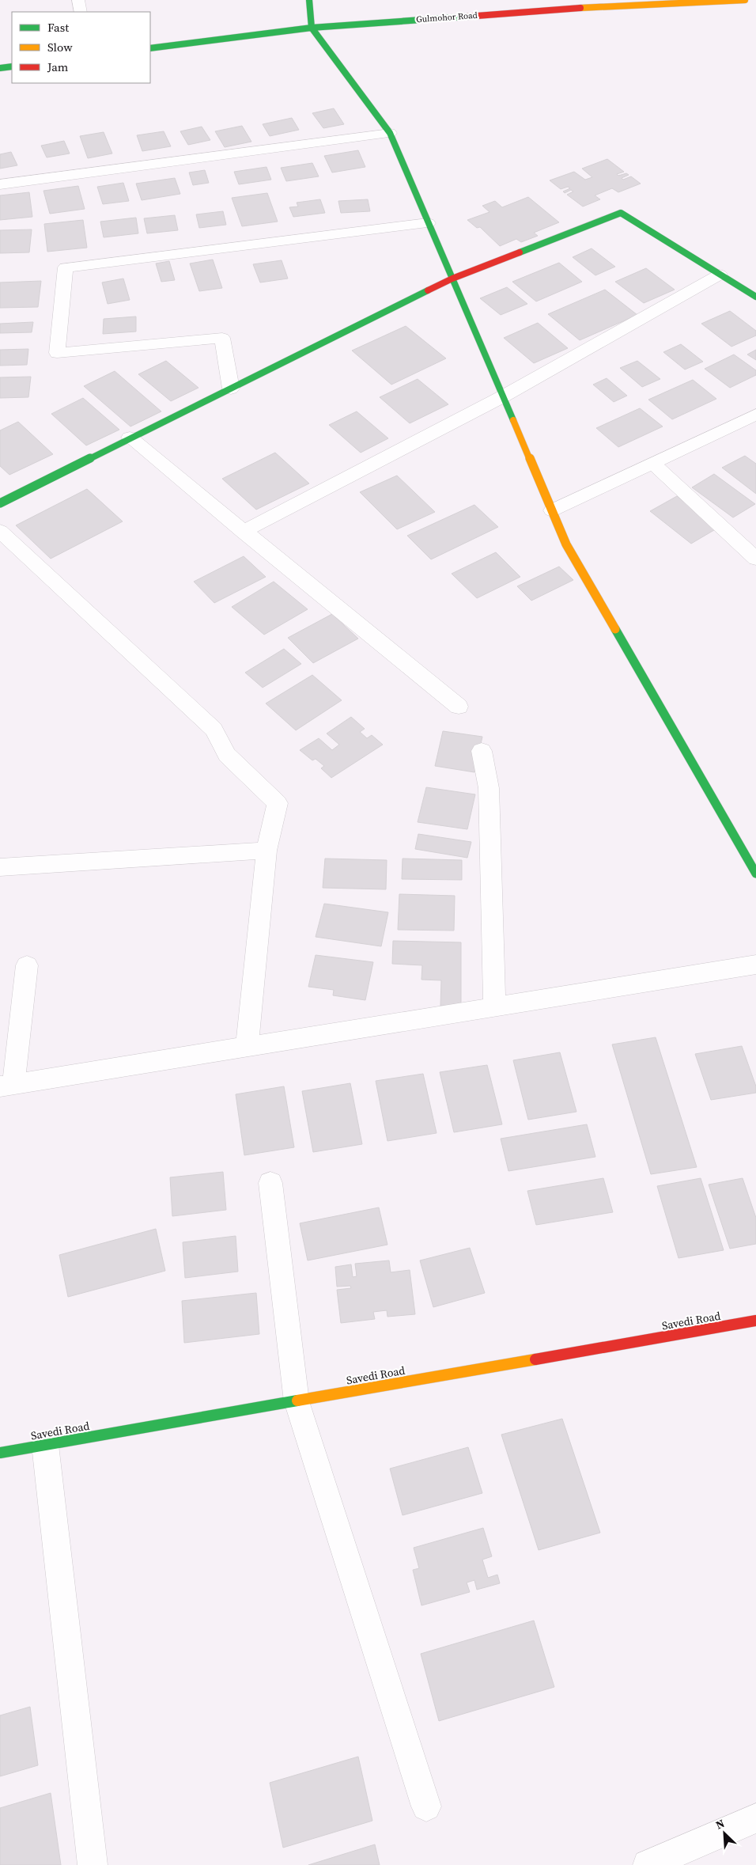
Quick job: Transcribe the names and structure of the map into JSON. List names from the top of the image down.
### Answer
{
  "streets": {
    "street": ["Gulmohor Road", "Savedi Road"]
  },
  "legend": ["Fast", "Slow", "Jam"],
  "north": "top left"
}
